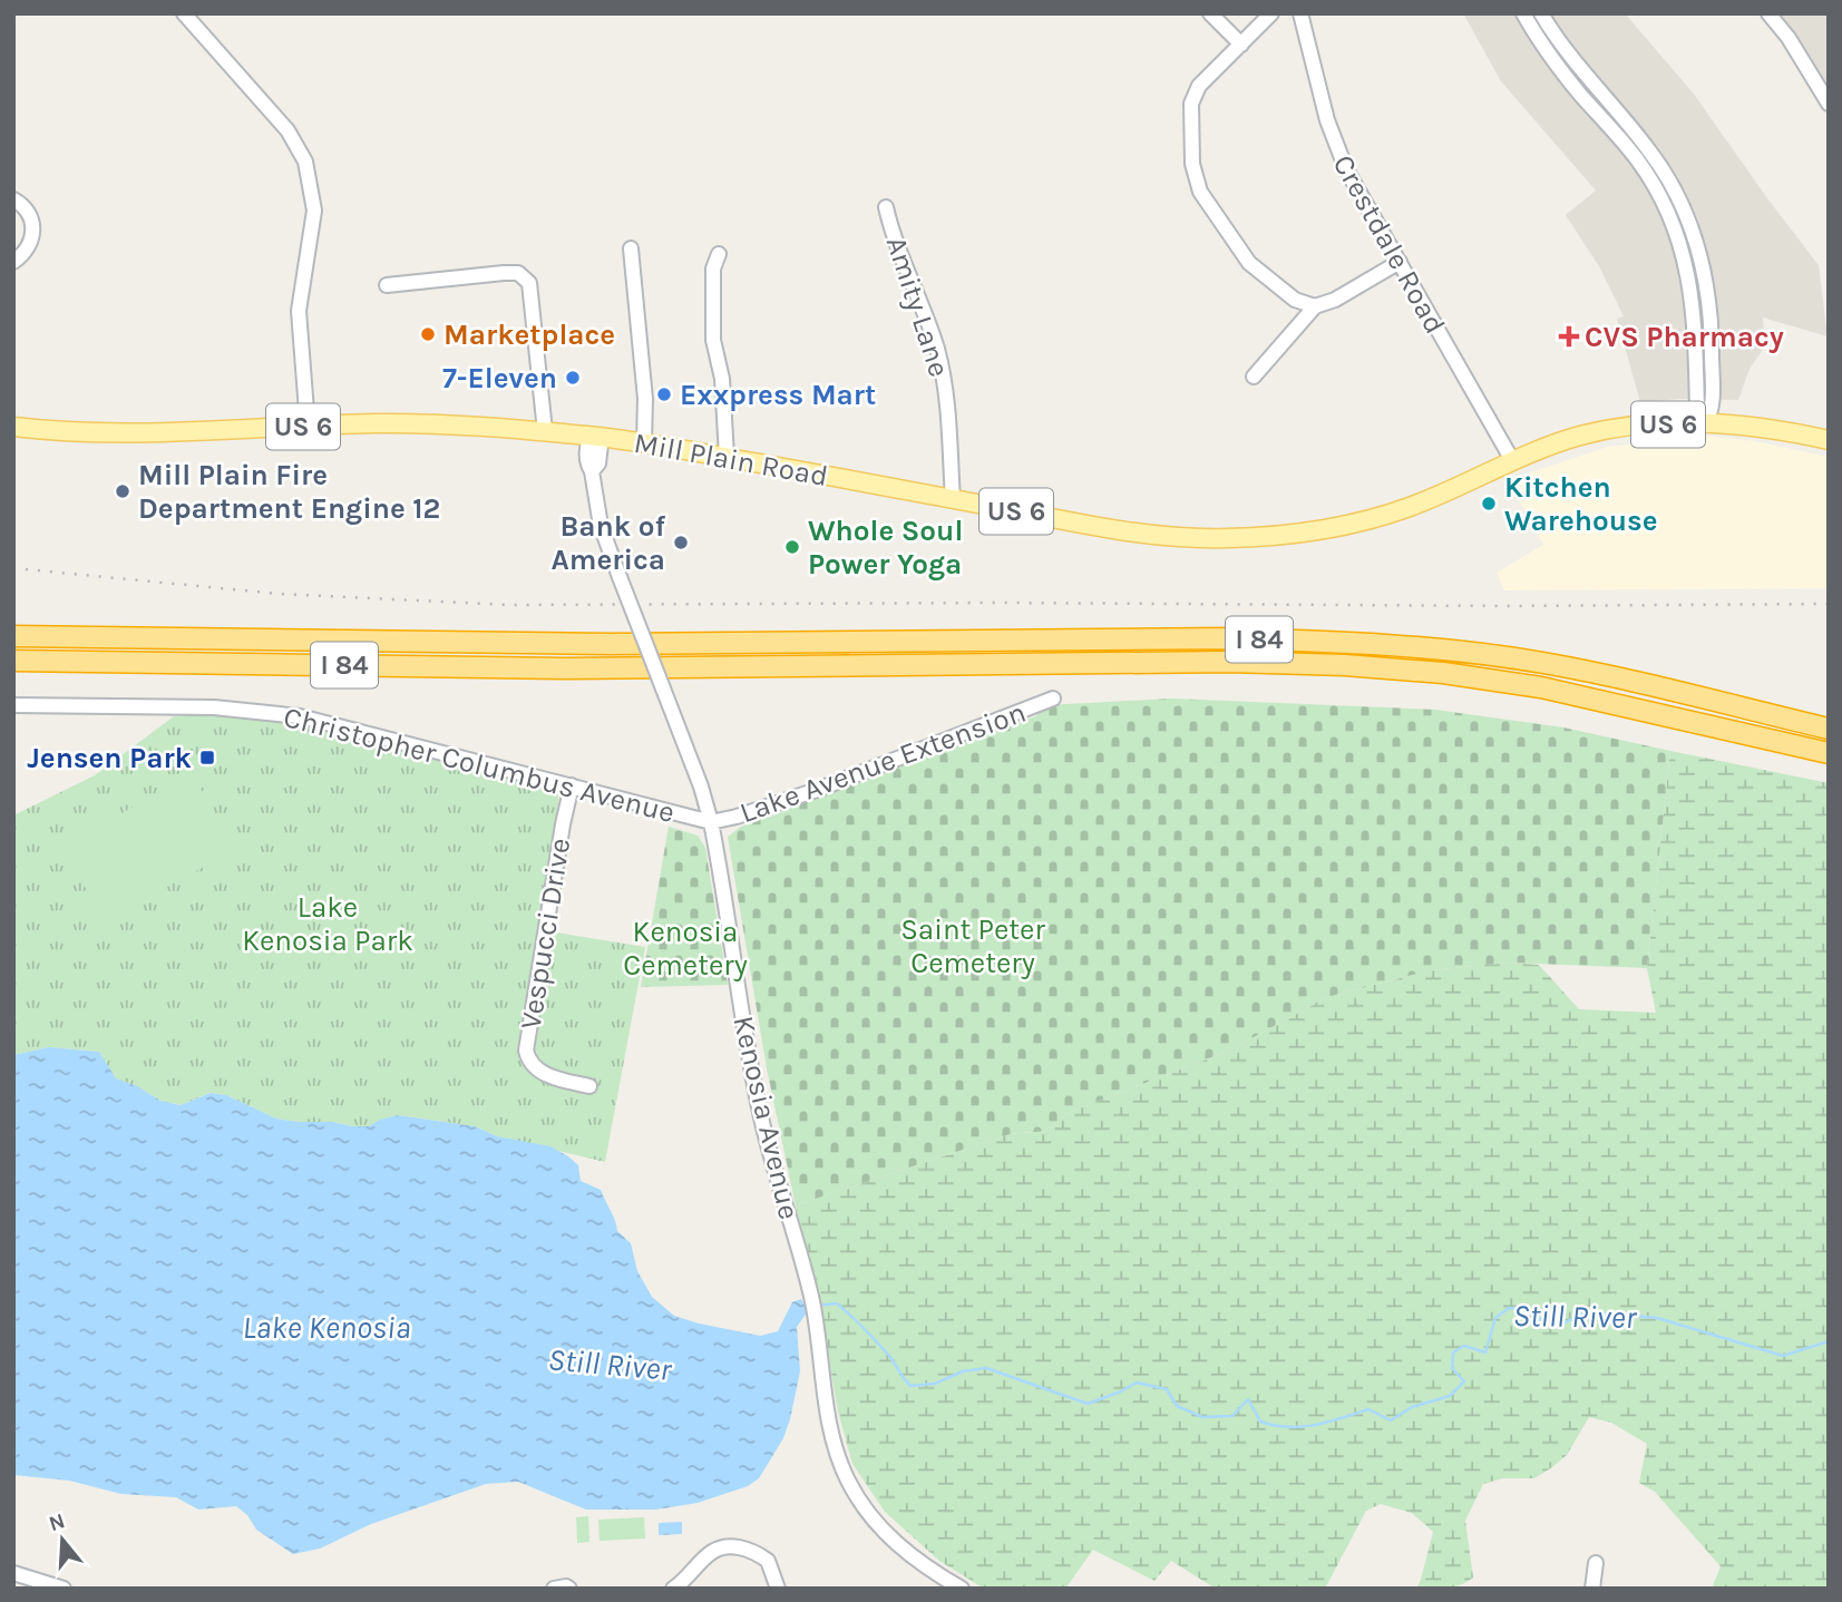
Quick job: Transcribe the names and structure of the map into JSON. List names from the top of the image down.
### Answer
{
  "streets": {
    "highway": ["I 84"],
    "main road": ["US 6", "Mill Plain Road"],
    "street": [
      "Crestdale Road",
      "Amity Lane",
      "Lake Avenue Extension",
      "Christopher Columbus Avenue",
      "Vespucci Drive",
      "Kenosia Avenue"
    ]
  },
  "crossings": [
    ["Crestdale Road", "US 6"],
    ["Crestdale Road", "Mill Plain Road"],
    ["Amity Lane", "Mill Plain Road"],
    ["US 6", "Mill Plain Road"],
    ["Mill Plain Road", "Kenosia Avenue"],
    ["Lake Avenue Extension", "Christopher Columbus Avenue"],
    ["Lake Avenue Extension", "Kenosia Avenue"],
    ["Christopher Columbus Avenue", "Vespucci Drive"],
    ["Christopher Columbus Avenue", "Kenosia Avenue"]
  ],
  "water": ["Still River", "Lake Kenosia"],
  "parks": ["Lake Kenosia Park", "Saint Peter Cemetery", "Kenosia Cemetery"],
  "places": {
    "other": [
      "Marketplace",
      "7-Eleven",
      "Exxpress Mart",
      "Mill Plain Fire Department Engine 12",
      "Kitchen Warehouse",
      "Bank of America",
      "Whole Soul Power Yoga"
    ],
    "health": ["CVS Pharmacy"],
    "transit": ["Jensen Park"]
  },
  "north": "top"
}
